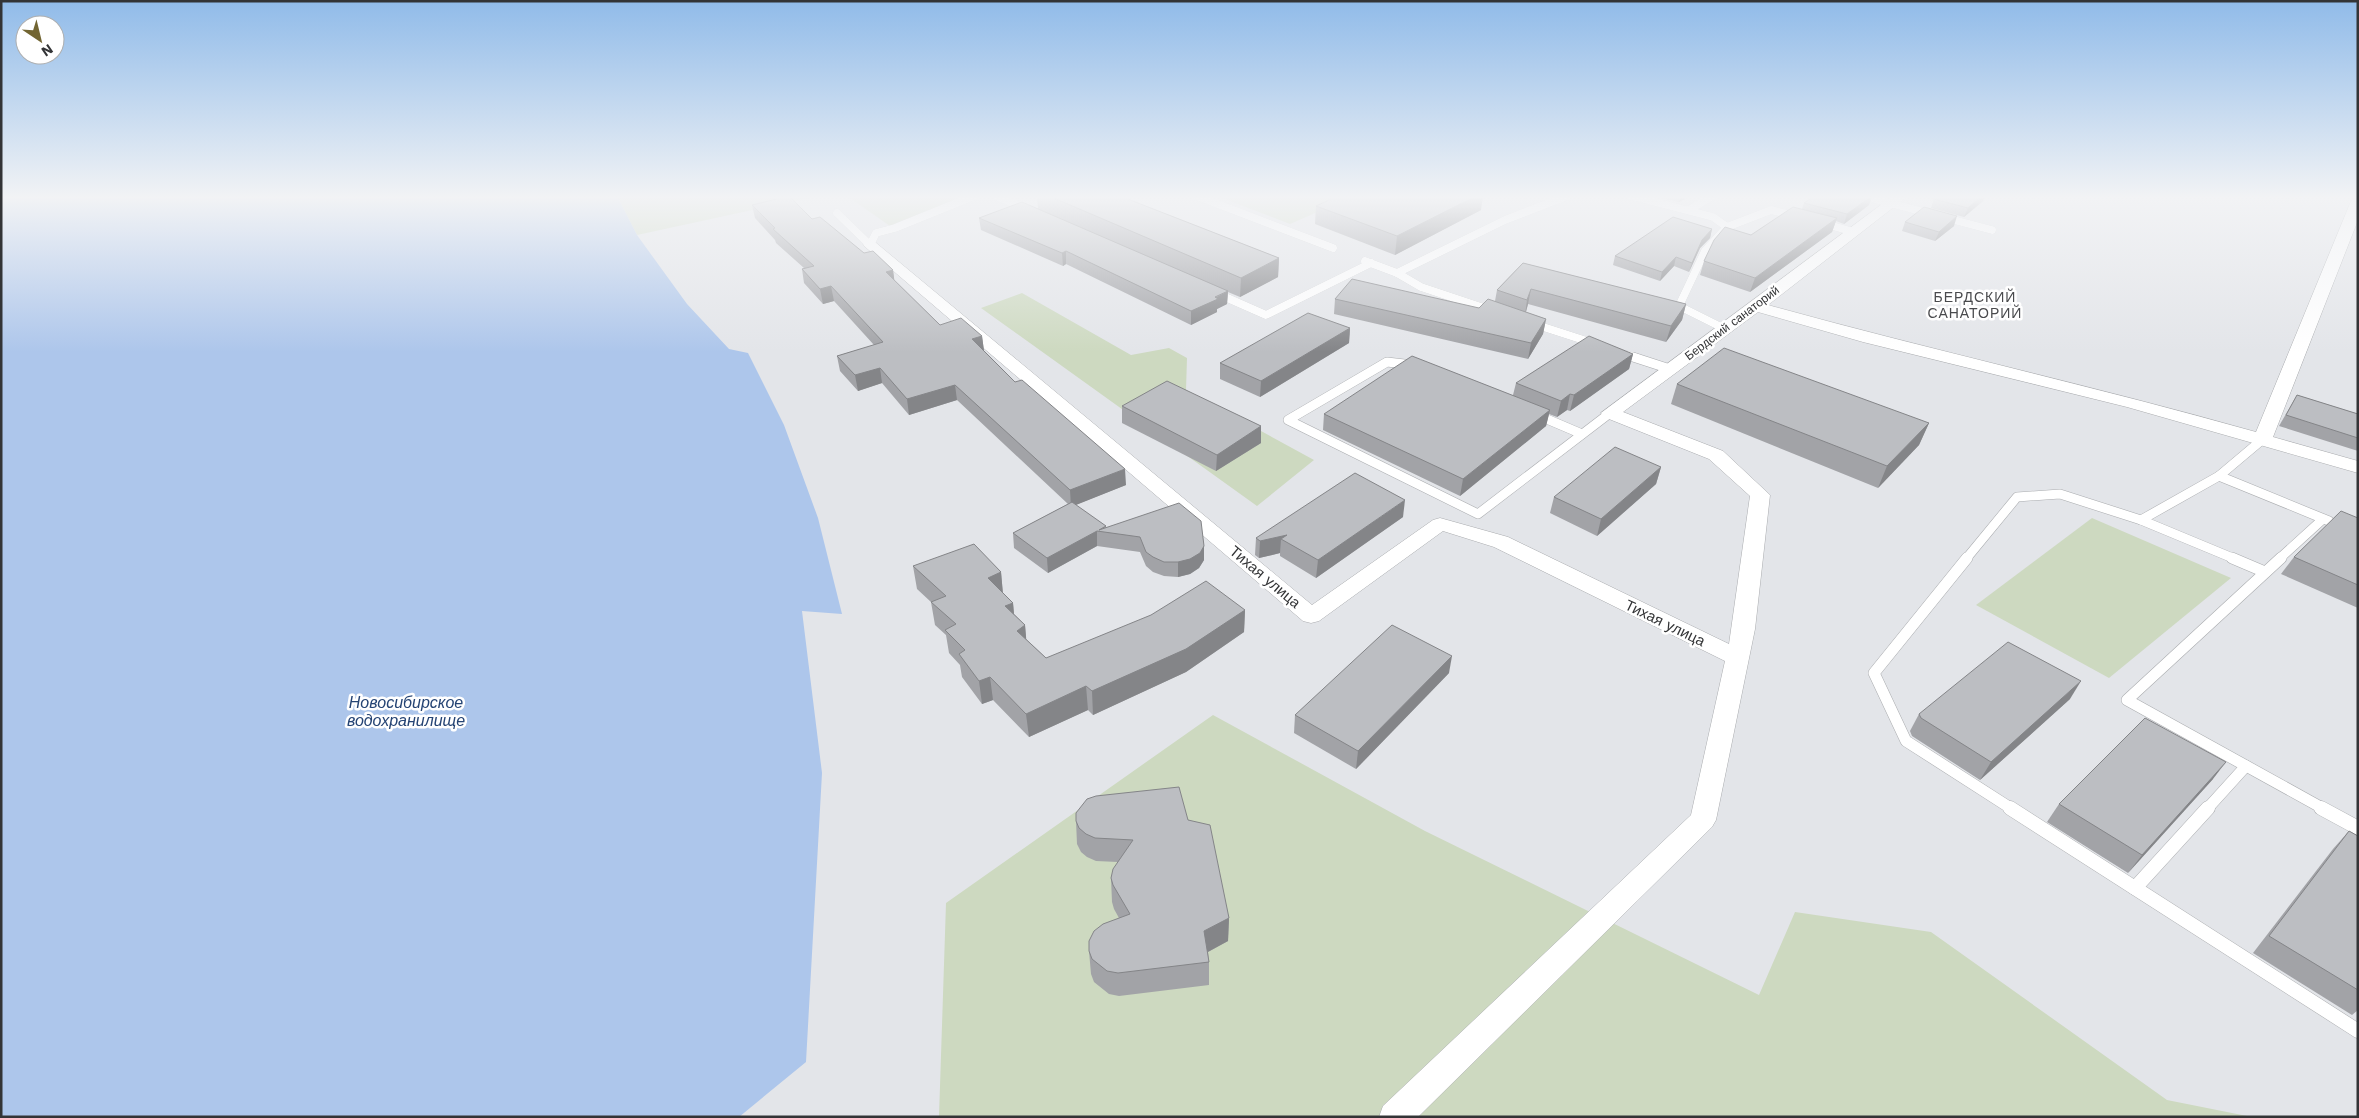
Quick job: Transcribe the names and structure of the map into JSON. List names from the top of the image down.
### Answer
{
  "streets": {
    "street": ["Бердский санаторий", "Тихая улица"]
  },
  "districts": ["БЕРДСКИЙ САНАТОРИЙ"],
  "water": ["Новосибирское водохранилище"],
  "north": "bottom right"
}
